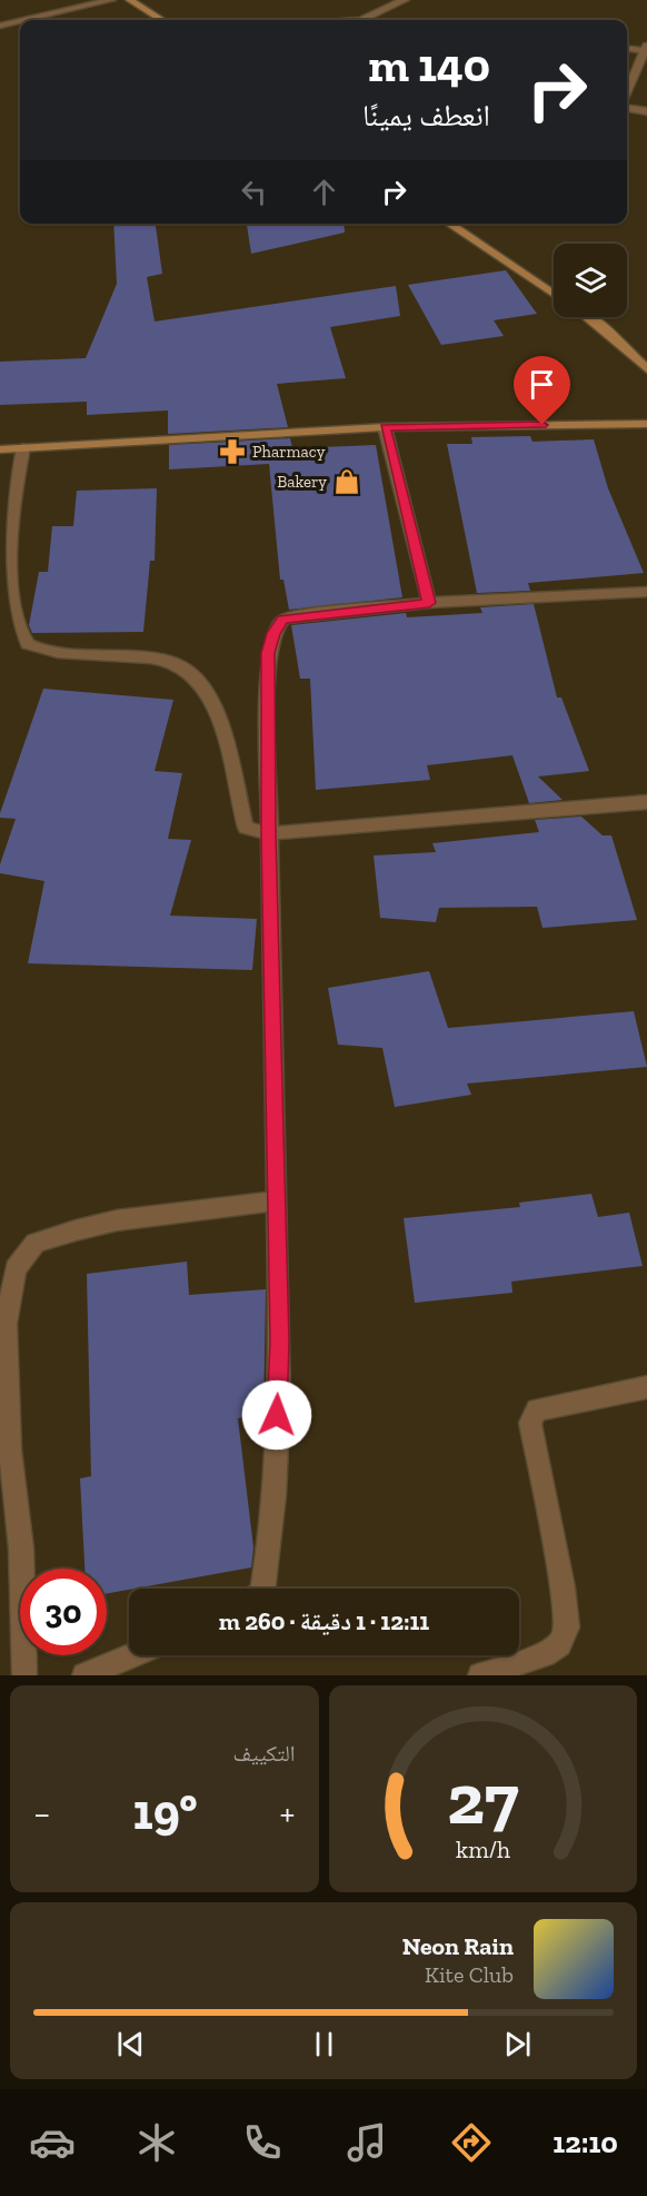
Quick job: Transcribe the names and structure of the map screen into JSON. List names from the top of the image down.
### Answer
{
  "places": {
    "pharmacy": ["Pharmacy"],
    "shop": ["Bakery"]
  },
  "page": {
    "turn": ["140 m", "انعطف يمينًا"],
    "limit": "30",
    "trip": "12:11 · 1 دقيقة · 260 m",
    "tile": "التكييف",
    "heat": ["−", "19°", "+"],
    "song": ["Neon Rain", "Kite Club"],
    "tabs": "12:10",
    "gauge": ["27", "km/h"]
  }
}
